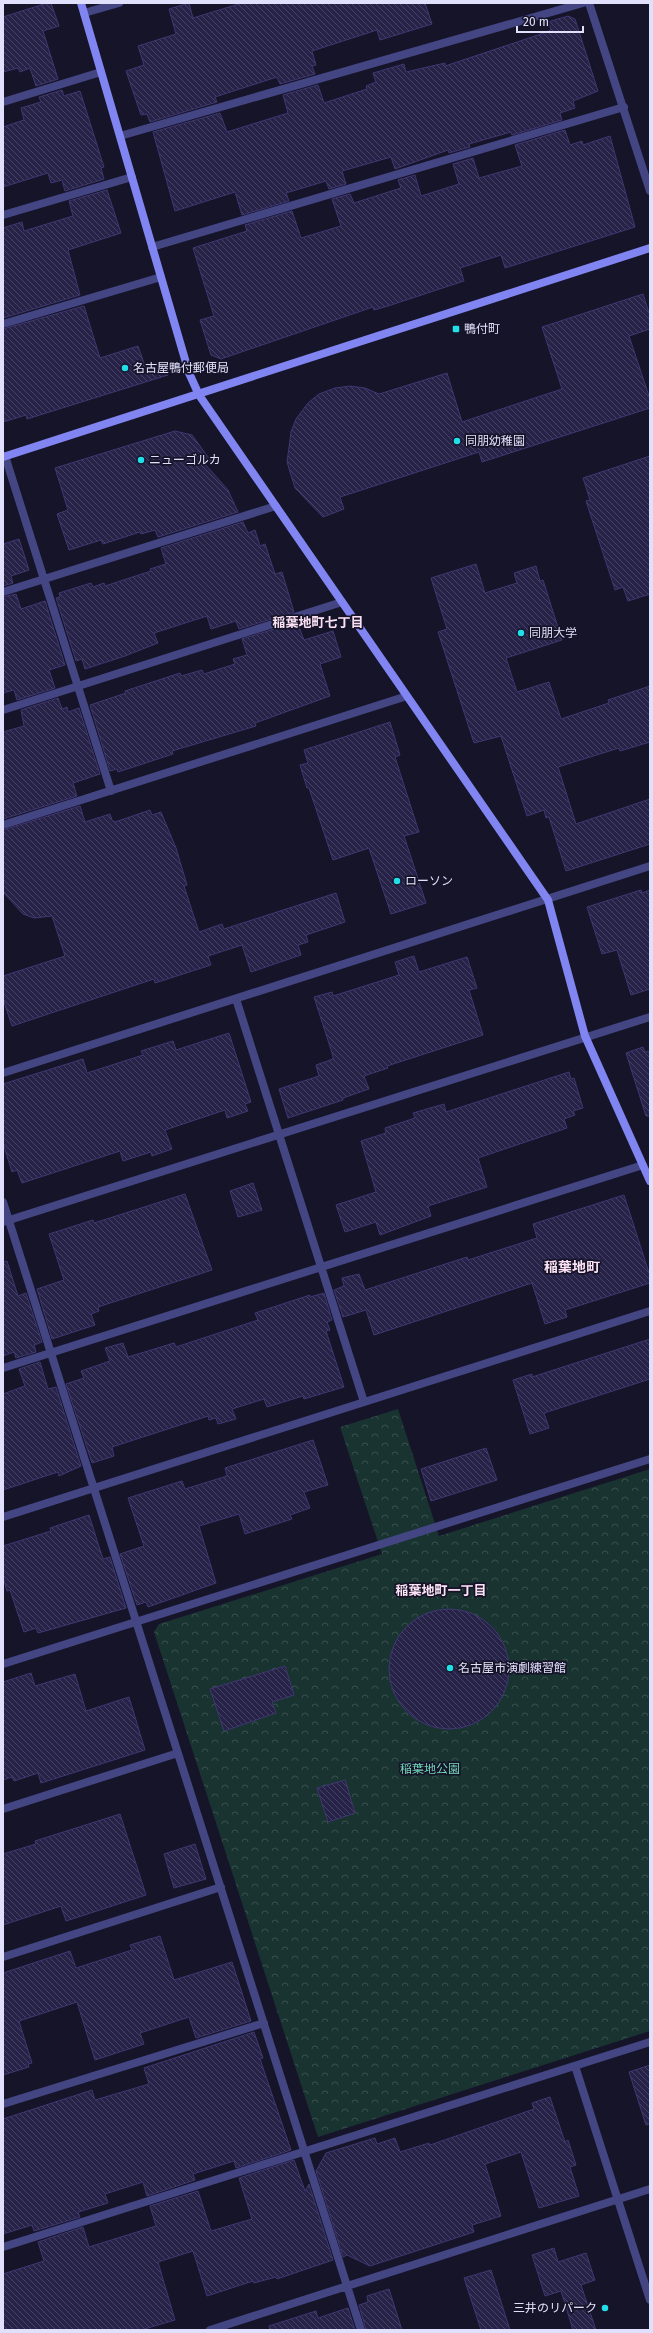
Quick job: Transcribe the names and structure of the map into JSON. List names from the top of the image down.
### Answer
{
  "districts": ["稲葉地町七丁目", "稲葉地町", "稲葉地町一丁目"],
  "parks": ["稲葉地公園"],
  "places": {
    "transit": ["鴨付町"],
    "other": [
      "名古屋鴨付郵便局",
      "同朋幼稚園",
      "ニューゴルカ",
      "同朋大学",
      "ローソン",
      "名古屋市演劇練習館",
      "三井のリパーク"
    ]
  },
  "scale_bar": "20 m"
}
